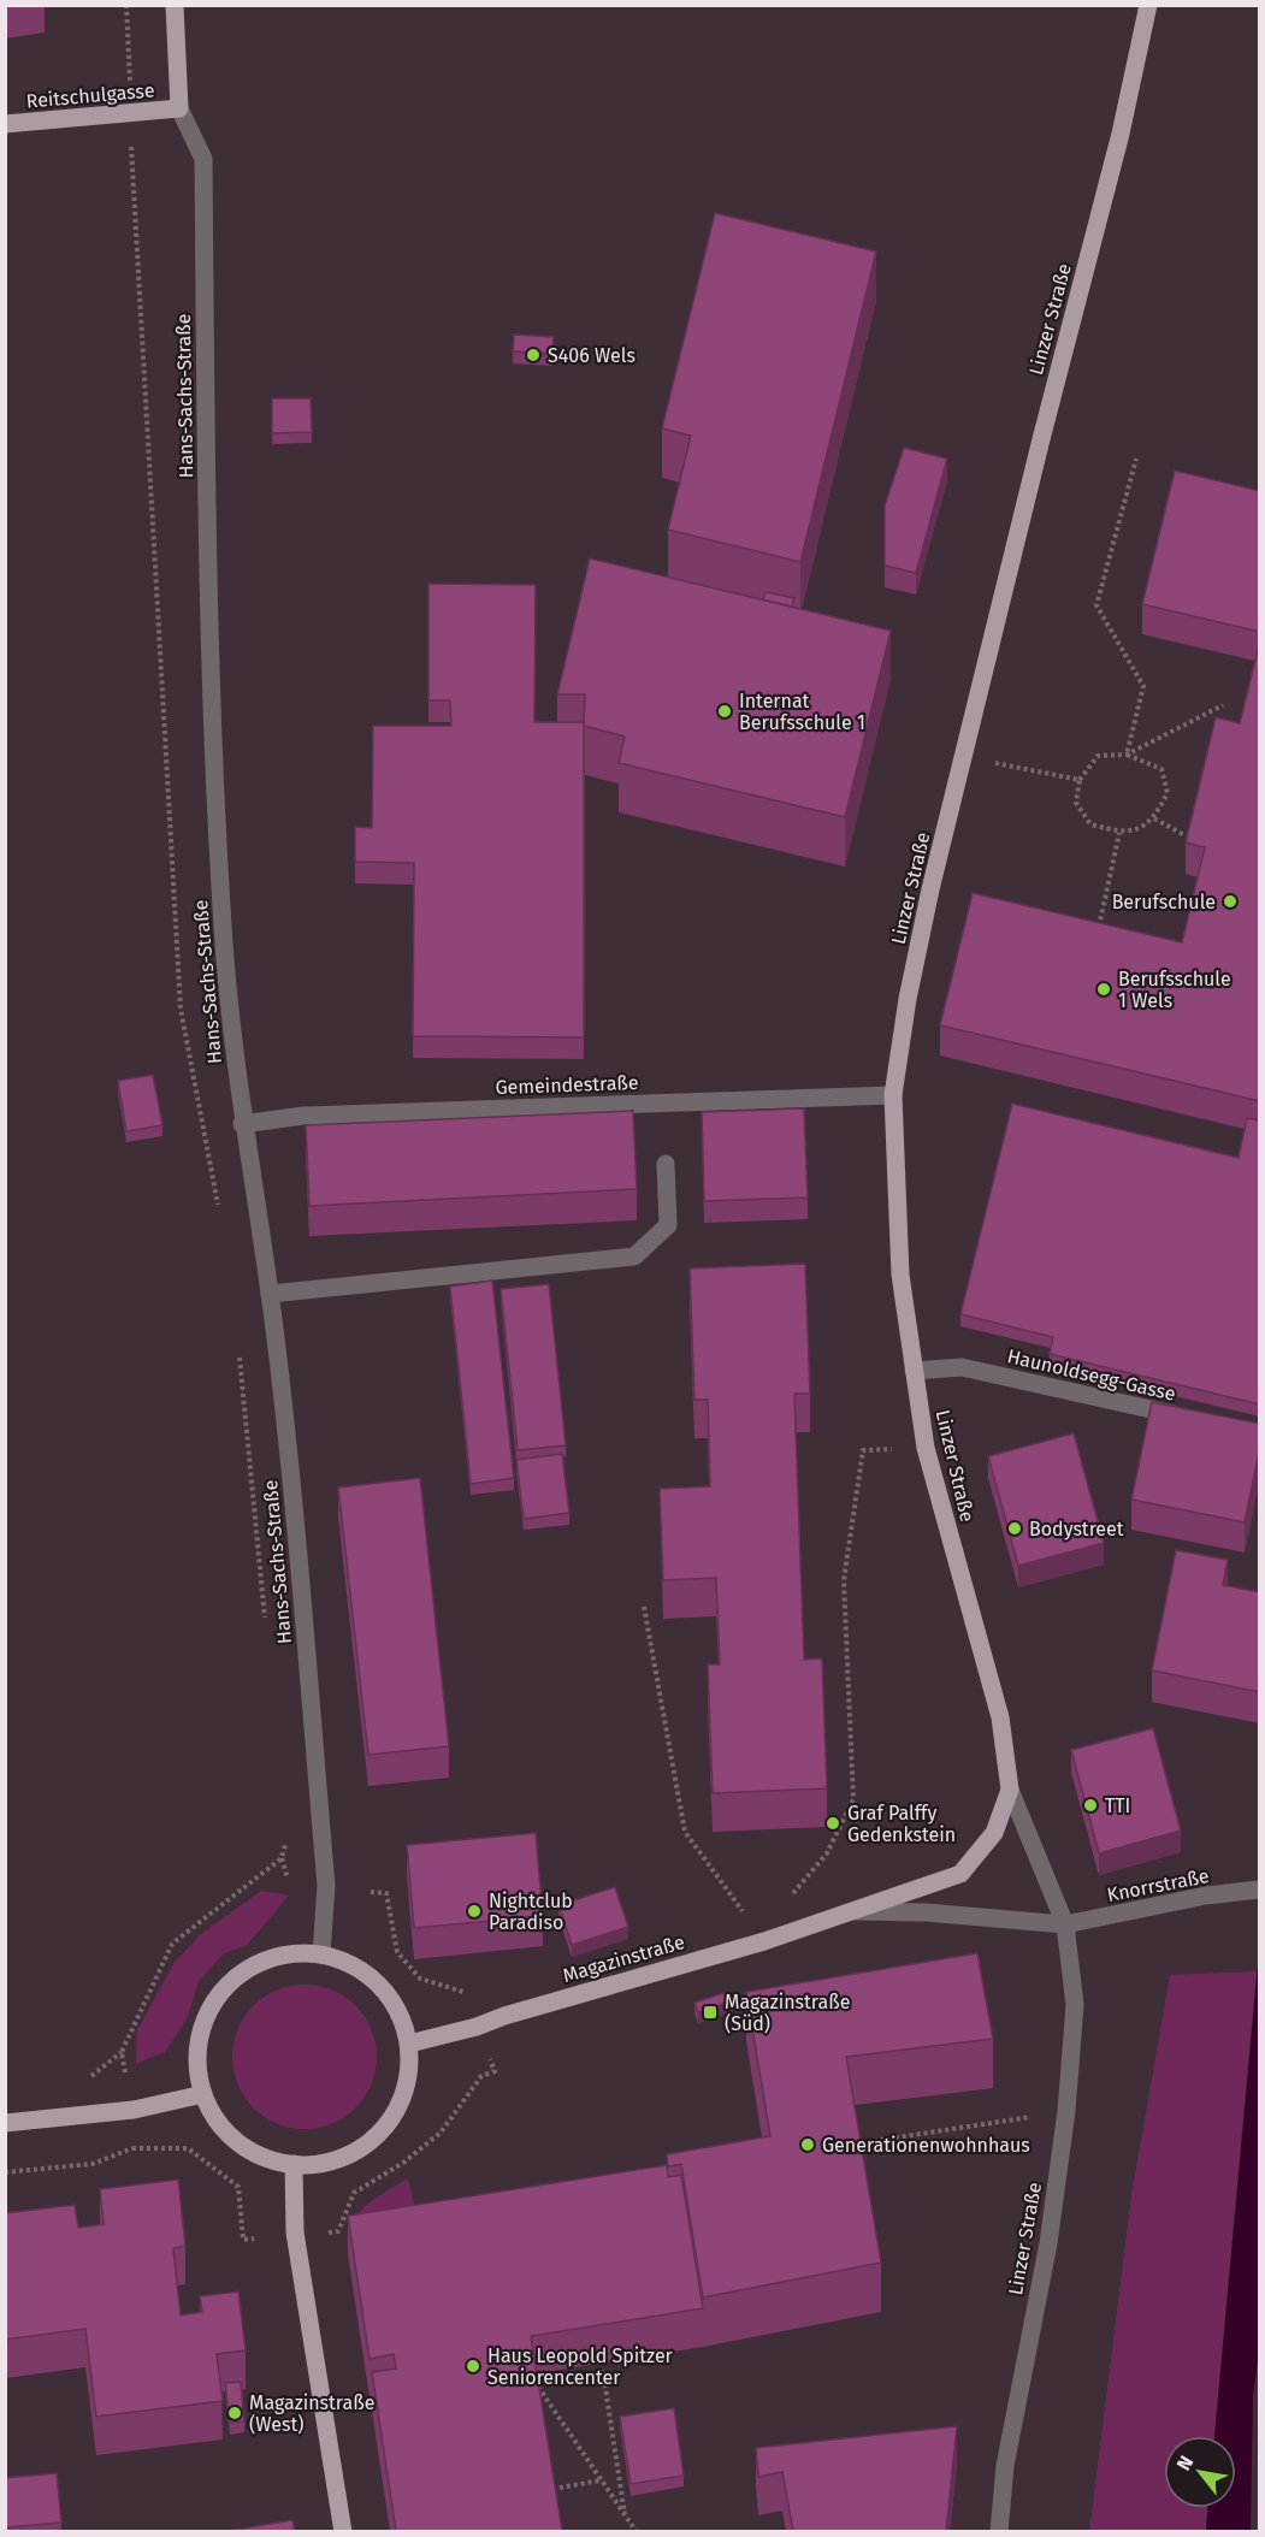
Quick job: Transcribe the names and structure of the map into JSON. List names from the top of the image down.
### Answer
{
  "streets": {
    "main road": [
      "Reitschulgasse",
      "Linzer Straße",
      "Hans-Sachs-Straße",
      "Magazinstraße"
    ],
    "street": ["Gemeindestraße", "Haunoldsegg-Gasse", "Knorrstraße"]
  },
  "crossings": [
    ["Reitschulgasse", "Hans-Sachs-Straße"],
    ["Linzer Straße", "Gemeindestraße"],
    ["Linzer Straße", "Haunoldsegg-Gasse"],
    ["Linzer Straße", "Knorrstraße"],
    ["Linzer Straße", "Magazinstraße"],
    ["Hans-Sachs-Straße", "Gemeindestraße"],
    ["Hans-Sachs-Straße", "Magazinstraße"],
    ["Knorrstraße", "Magazinstraße"]
  ],
  "places": {
    "other": [
      "S406 Wels",
      "Internat Berufsschule 1",
      "Berufschule",
      "Berufsschule 1 Wels",
      "Bodystreet",
      "TTI",
      "Graf Palffy Gedenkstein",
      "Nightclub Paradiso",
      "Generationenwohnhaus",
      "Haus Leopold Spitzer Seniorencenter",
      "Magazinstraße (West)"
    ],
    "transit": ["Magazinstraße (Süd)"]
  },
  "north": "top left"
}
